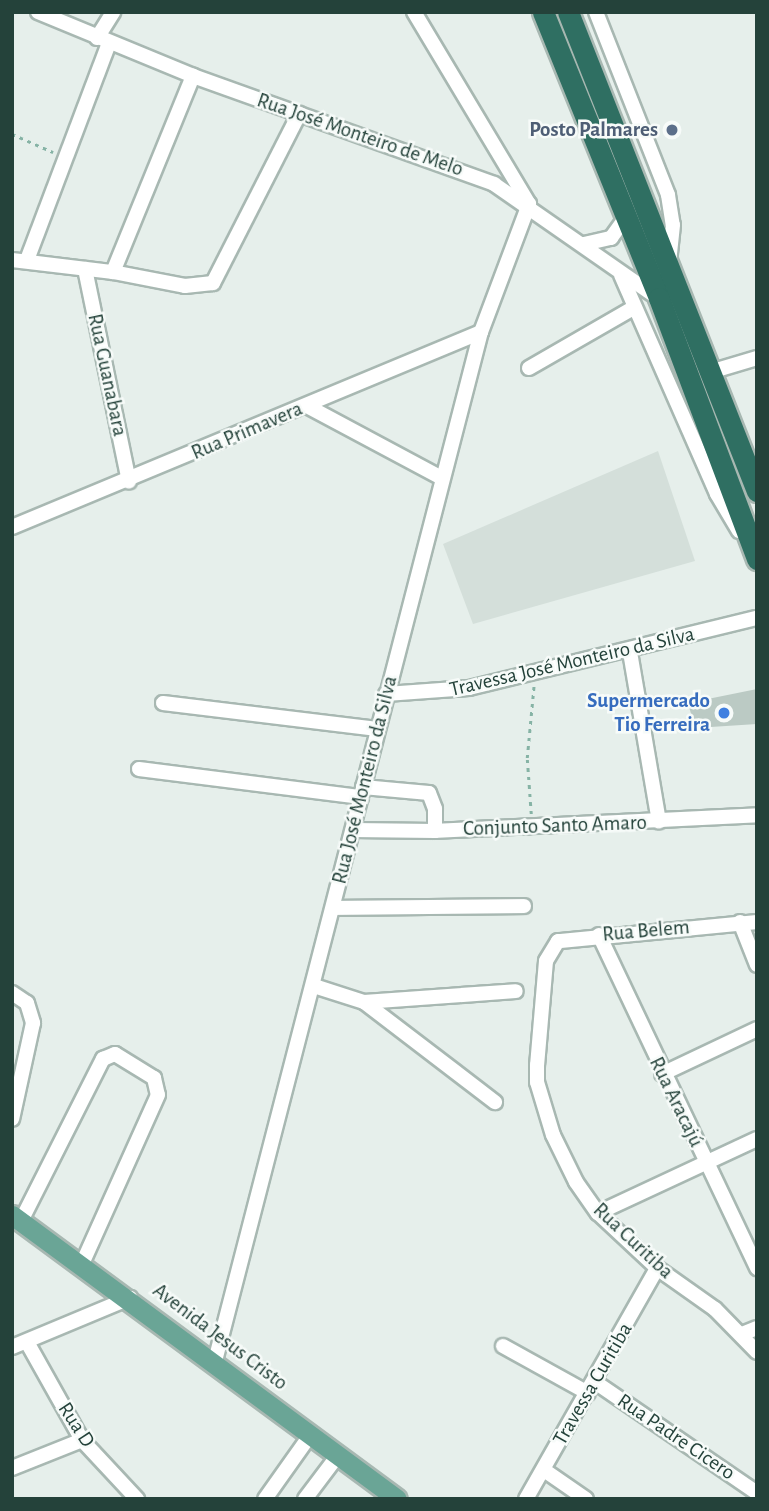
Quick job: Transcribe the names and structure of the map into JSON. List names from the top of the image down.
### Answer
{
  "streets": {
    "main road": ["Avenida Jesus Cristo"],
    "street": [
      "Rua José Monteiro de Melo",
      "Rua Guanabara",
      "Rua Primavera",
      "Travessa José Monteiro da Silva",
      "Rua José Monteiro da Silva",
      "Conjunto Santo Amaro",
      "Rua Belem",
      "Rua Aracajú",
      "Rua Curitiba",
      "Travessa Curitiba",
      "Rua D",
      "Rua Padre Cicero"
    ]
  },
  "crossings": [
    ["Rua José Monteiro de Melo", "Rua José Monteiro da Silva"],
    ["Rua Guanabara", "Rua Primavera"],
    ["Rua Primavera", "Rua José Monteiro da Silva"],
    ["Travessa José Monteiro da Silva", "Rua José Monteiro da Silva"],
    ["Rua José Monteiro da Silva", "Conjunto Santo Amaro"],
    ["Rua José Monteiro da Silva", "Avenida Jesus Cristo"],
    ["Rua Belem", "Rua Aracajú"],
    ["Rua Belem", "Rua Curitiba"],
    ["Rua Curitiba", "Travessa Curitiba"],
    ["Travessa Curitiba", "Rua Padre Cicero"]
  ],
  "places": ["Posto Palmares", "Supermercado Tio Ferreira"]
}
